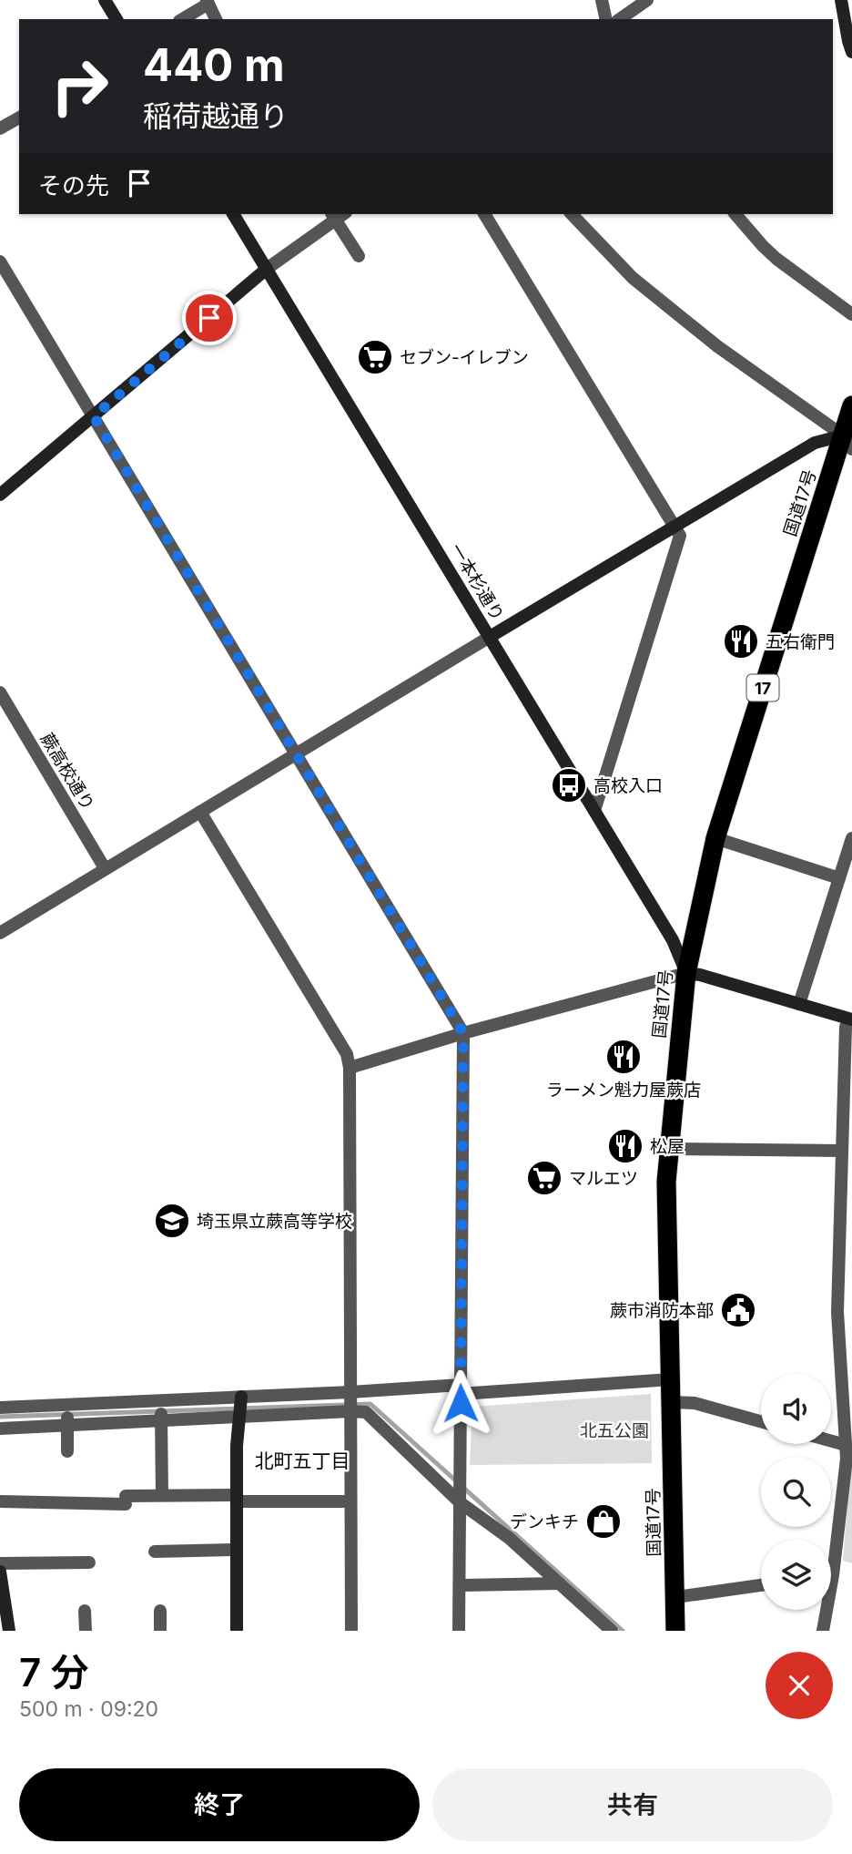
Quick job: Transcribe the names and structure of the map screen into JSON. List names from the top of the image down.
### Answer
{
  "streets": {
    "highway": ["国道17号", "17"],
    "street": ["一本杉通り", "蕨高校通り"]
  },
  "crossings": [
    ["国道17号", "一本杉通り"]
  ],
  "districts": ["北町五丁目"],
  "parks": ["北五公園"],
  "places": {
    "supermarket": ["セブン-イレブン", "マルエツ"],
    "restaurant": ["五右衛門", "ラーメン魁力屋蕨店", "松屋"],
    "bus stop": ["高校入口"],
    "school or university": ["埼玉県立蕨高等学校"],
    "public building": ["蕨市消防本部"],
    "shop": ["デンキチ"]
  },
  "page": {
    "turn": ["440 m", "稲荷越通り"],
    "then": "その先",
    "heading": ["7 分", "500 m · 09:20"],
    "buttons": ["終了", "共有"]
  }
}
